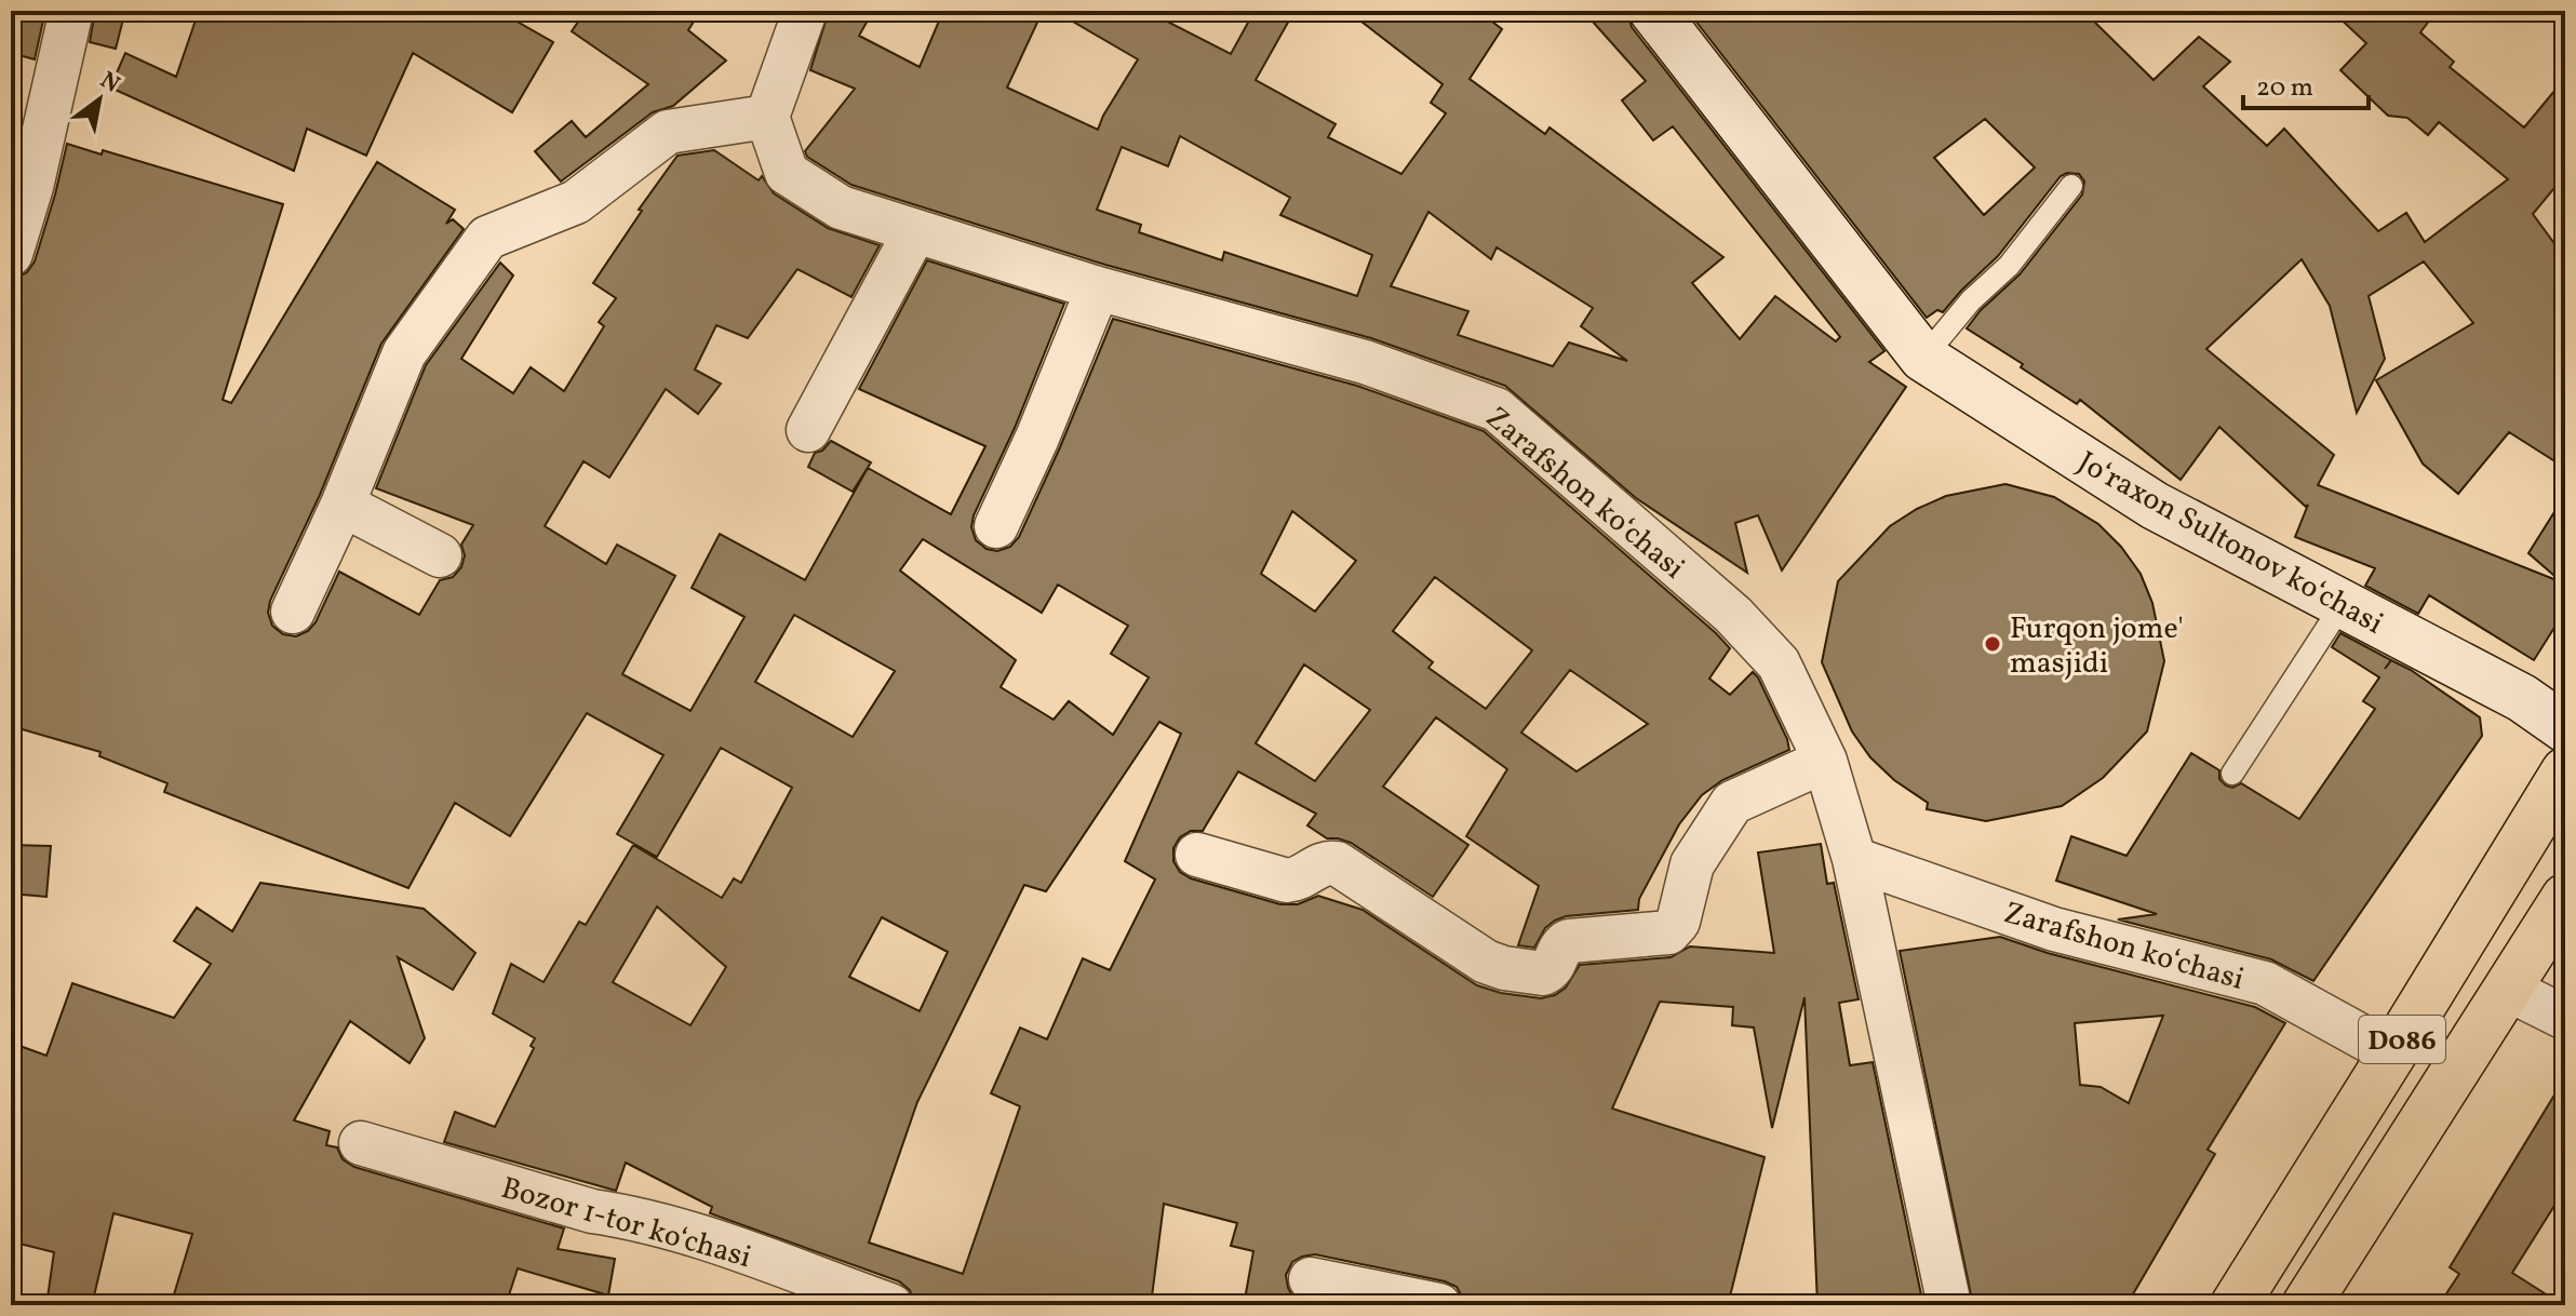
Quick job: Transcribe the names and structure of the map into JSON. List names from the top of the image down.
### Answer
{
  "streets": {
    "main road": ["D086"],
    "street": ["Zarafshon koʻchasi", "Joʻraxon Sultonov koʻchasi", "Bozor 1-tor koʻchasi"]
  },
  "crossings": [
    ["Zarafshon koʻchasi", "D086"]
  ],
  "places": ["Furqon jome' masjidi"],
  "scale_bar": "20 m",
  "north": "top right"
}
